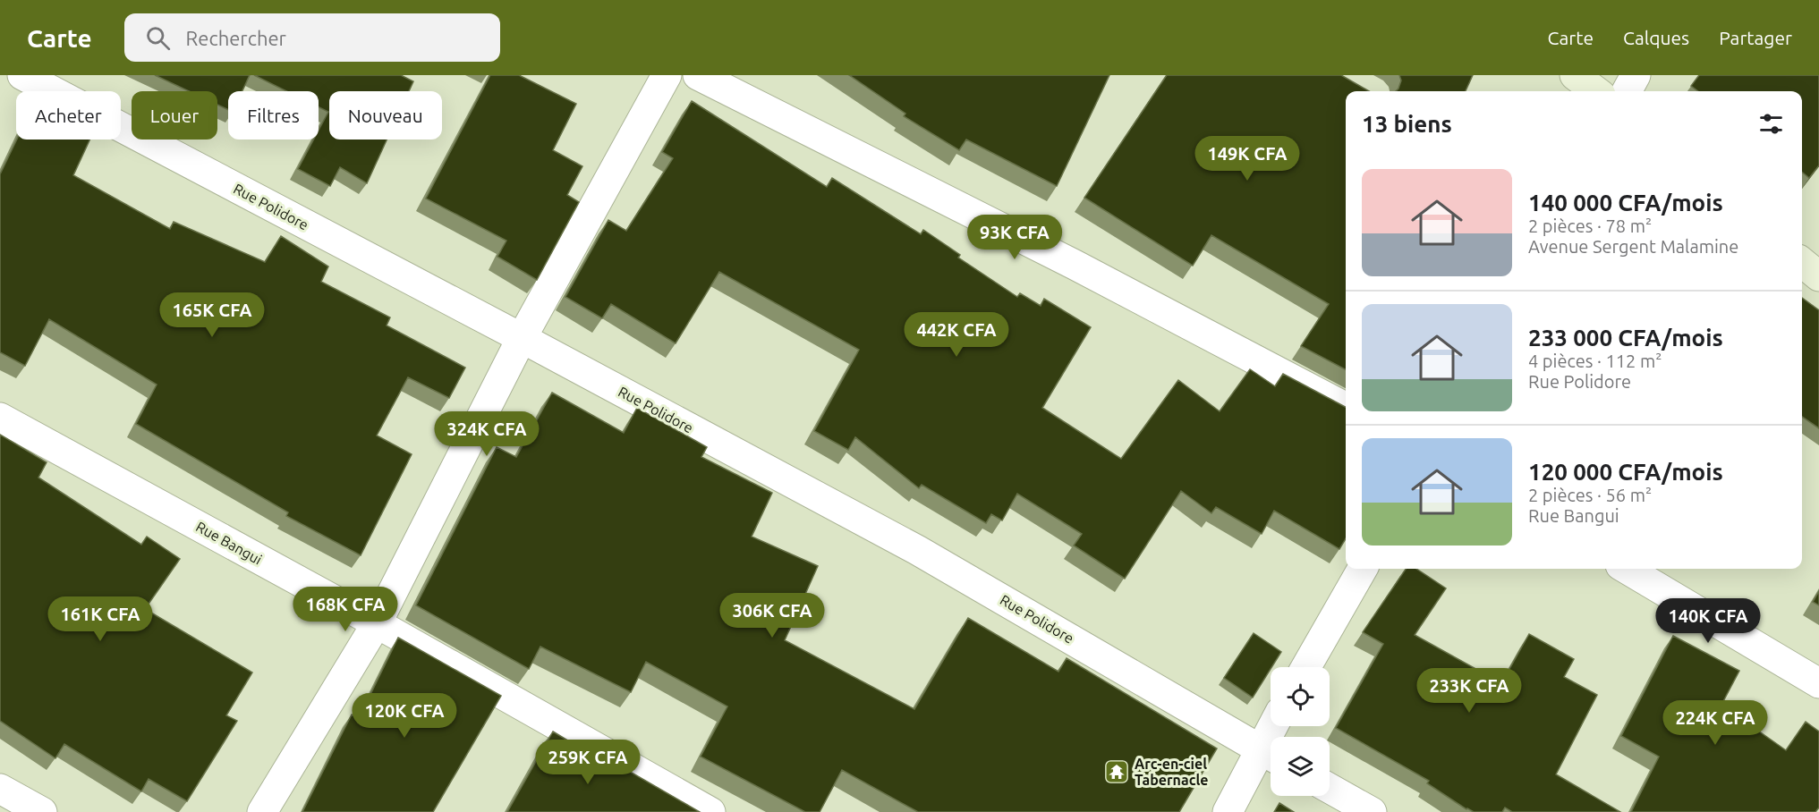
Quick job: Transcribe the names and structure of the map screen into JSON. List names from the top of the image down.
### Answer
{
  "streets": {
    "street": ["Rue Polidore", "Rue Bangui"]
  },
  "places": {
    "temple": ["Arc-en-ciel Tabernacle"]
  },
  "page": {
    "header": "Carte",
    "search": "Rechercher",
    "nav": ["Carte", "Calques", "Partager"],
    "chip": [
      "Acheter",
      "Louer",
      "Filtres",
      "Nouveau"
    ],
    "heading": "13 biens",
    "price": [
      "149K CFA",
      "93K CFA",
      "165K CFA",
      "442K CFA",
      "324K CFA",
      "168K CFA",
      "306K CFA",
      "161K CFA",
      "140K CFA",
      "233K CFA",
      "120K CFA",
      "224K CFA",
      "259K CFA"
    ],
    "list": [
      {
        "name": "140 000 CFA/mois",
        "note": "2 pièces · 78 m² · Avenue Sergent Malamine"
      },
      {
        "name": "233 000 CFA/mois",
        "note": "4 pièces · 112 m² · Rue Polidore"
      },
      {
        "name": "120 000 CFA/mois",
        "note": "2 pièces · 56 m² · Rue Bangui"
      }
    ]
  }
}
